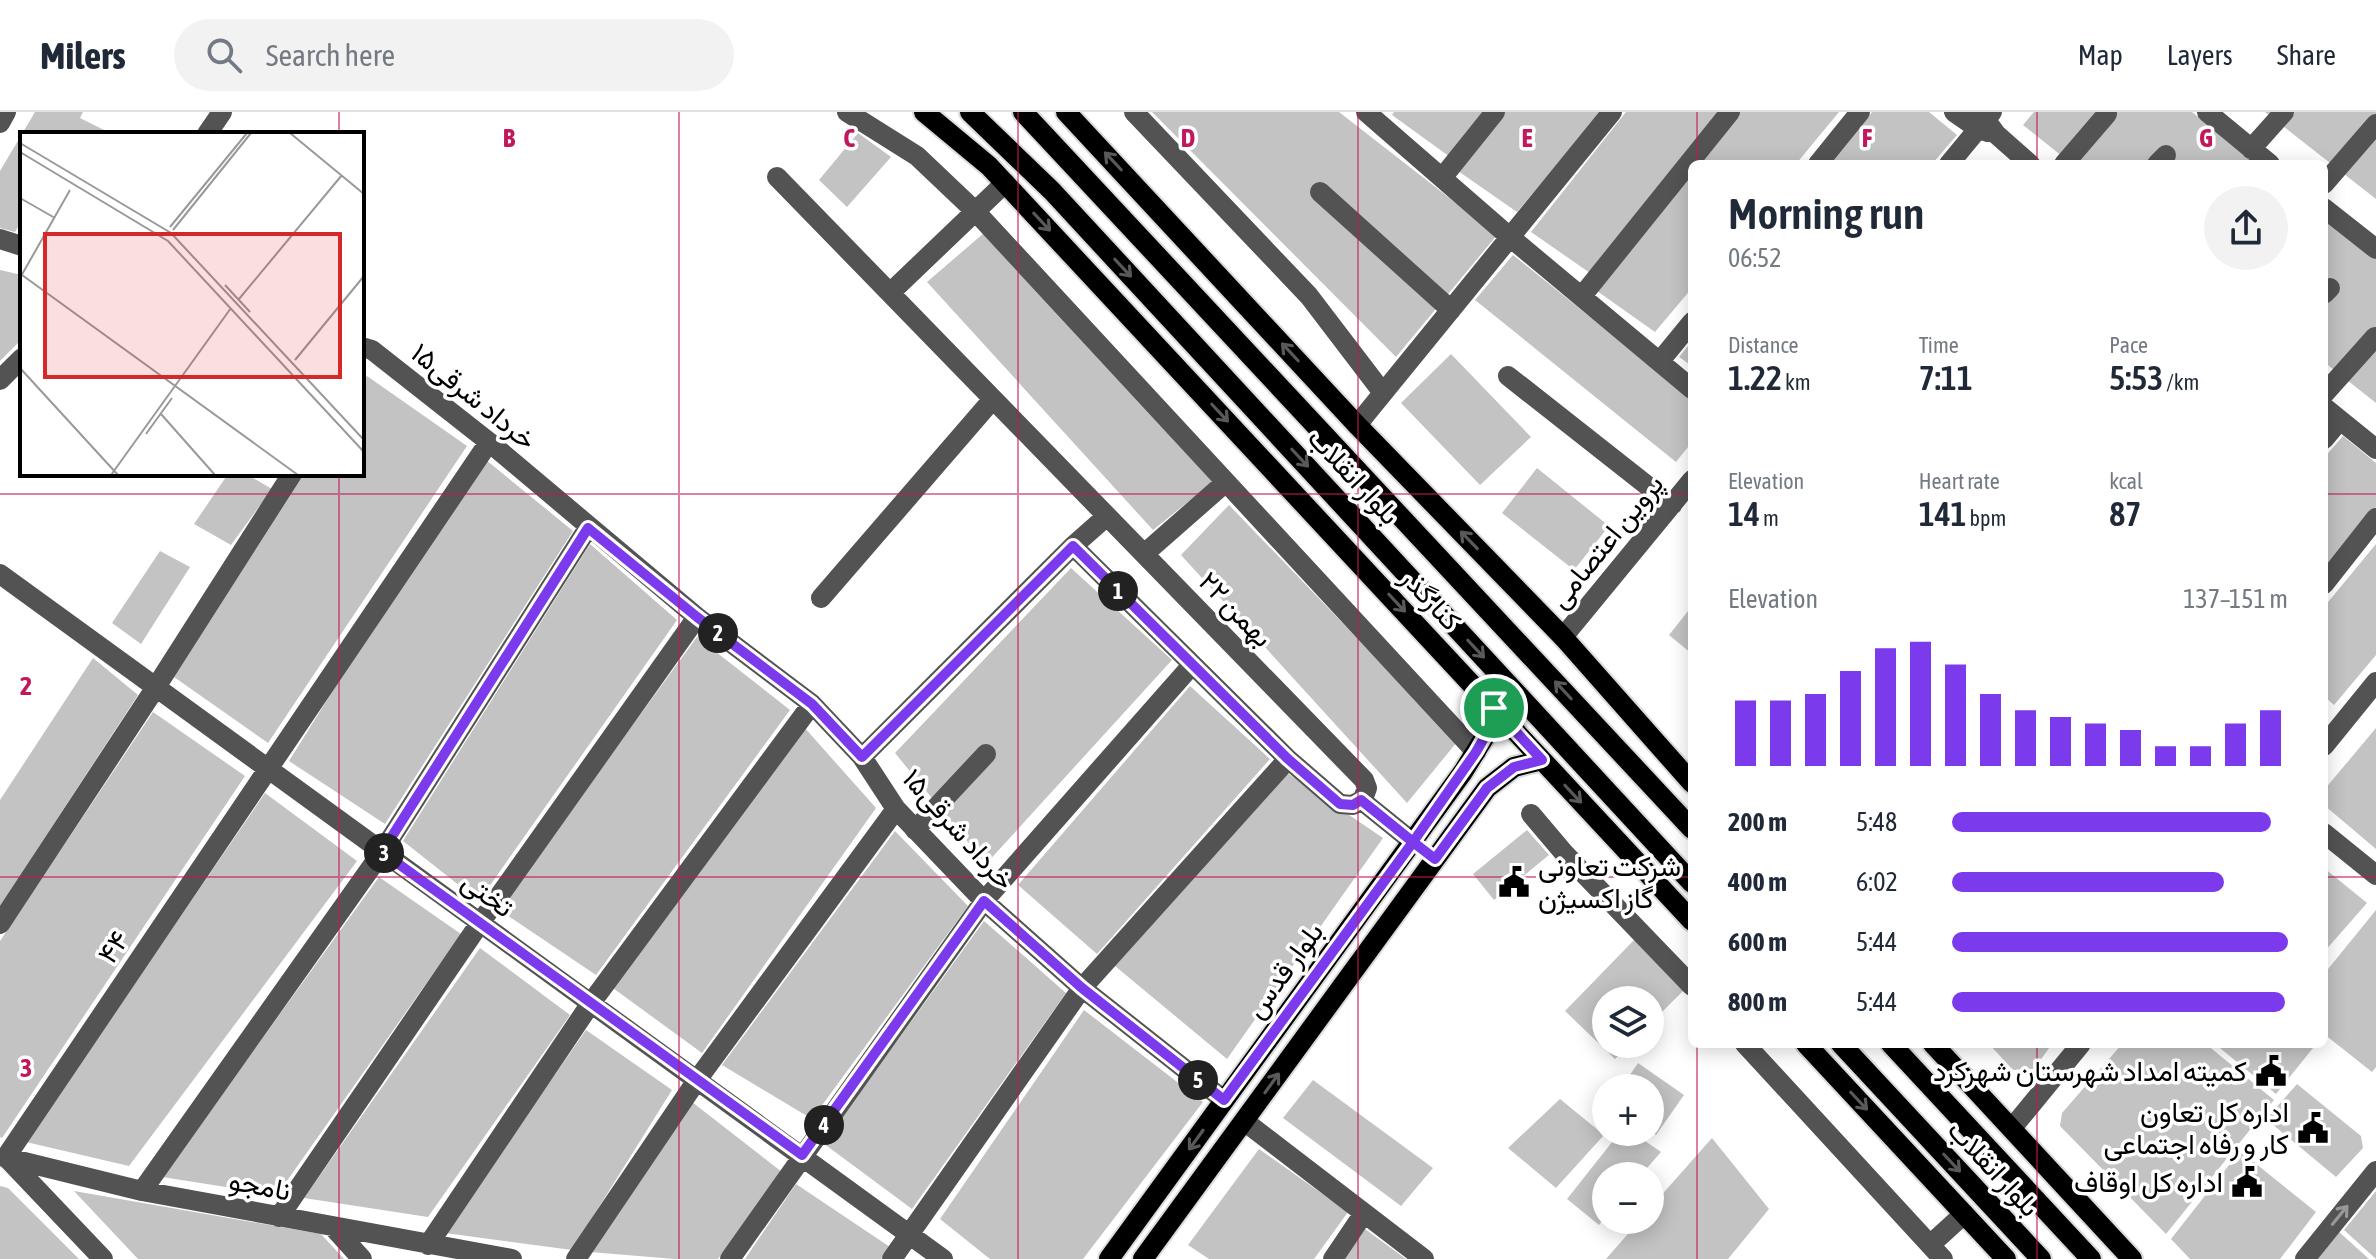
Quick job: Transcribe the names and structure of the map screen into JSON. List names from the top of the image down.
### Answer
{
  "streets": {
    "main road": ["بلوار انقلاب", "کنارگذر", "بلوار قدس"],
    "street": [
      "۱۵خرداد شرقی",
      "پروین اعتصامی",
      "۲۲ بهمن",
      "تختی",
      "۴۴",
      "نامجو"
    ]
  },
  "crossings": [
    ["۱۵خرداد شرقی", "۴۴"],
    ["۱۵خرداد شرقی", "بلوار قدس"],
    ["کنارگذر", "بلوار قدس"],
    ["تختی", "۴۴"],
    ["۴۴", "نامجو"]
  ],
  "places": {
    "public building": [
      "شرکت تعاونی گاز اکسیژن",
      "کمیته امداد شهرستان شهرکرد",
      "اداره کل تعاون کار و رفاه اجتماعی",
      "اداره کل اوقاف"
    ]
  },
  "page": {
    "header": "Milers",
    "search": "Search here",
    "nav": ["Map", "Layers", "Share"],
    "heading": ["Morning run", "06:52"],
    "stats": [
      ["Distance", "1.22 km"],
      ["Time", "7:11"],
      ["Pace", "5:53 /km"],
      ["Elevation", "14 m"],
      ["Heart rate", "141 bpm"],
      ["kcal", "87"]
    ],
    "chart": ["Elevation", "137–151 m"],
    "pins": [
      "1",
      "2",
      "3",
      "5",
      "4"
    ],
    "list": [
      {
        "name": "200 m",
        "note": "5:48"
      },
      {
        "name": "400 m",
        "note": "6:02"
      },
      {
        "name": "600 m",
        "note": "5:44"
      },
      {
        "name": "800 m",
        "note": "5:44"
      }
    ],
    "map_buttons": ["+", "−"]
  },
  "grid": {
    "columns": [
      "B",
      "C",
      "D",
      "E",
      "F",
      "G"
    ],
    "rows": ["2", "3"]
  }
}
